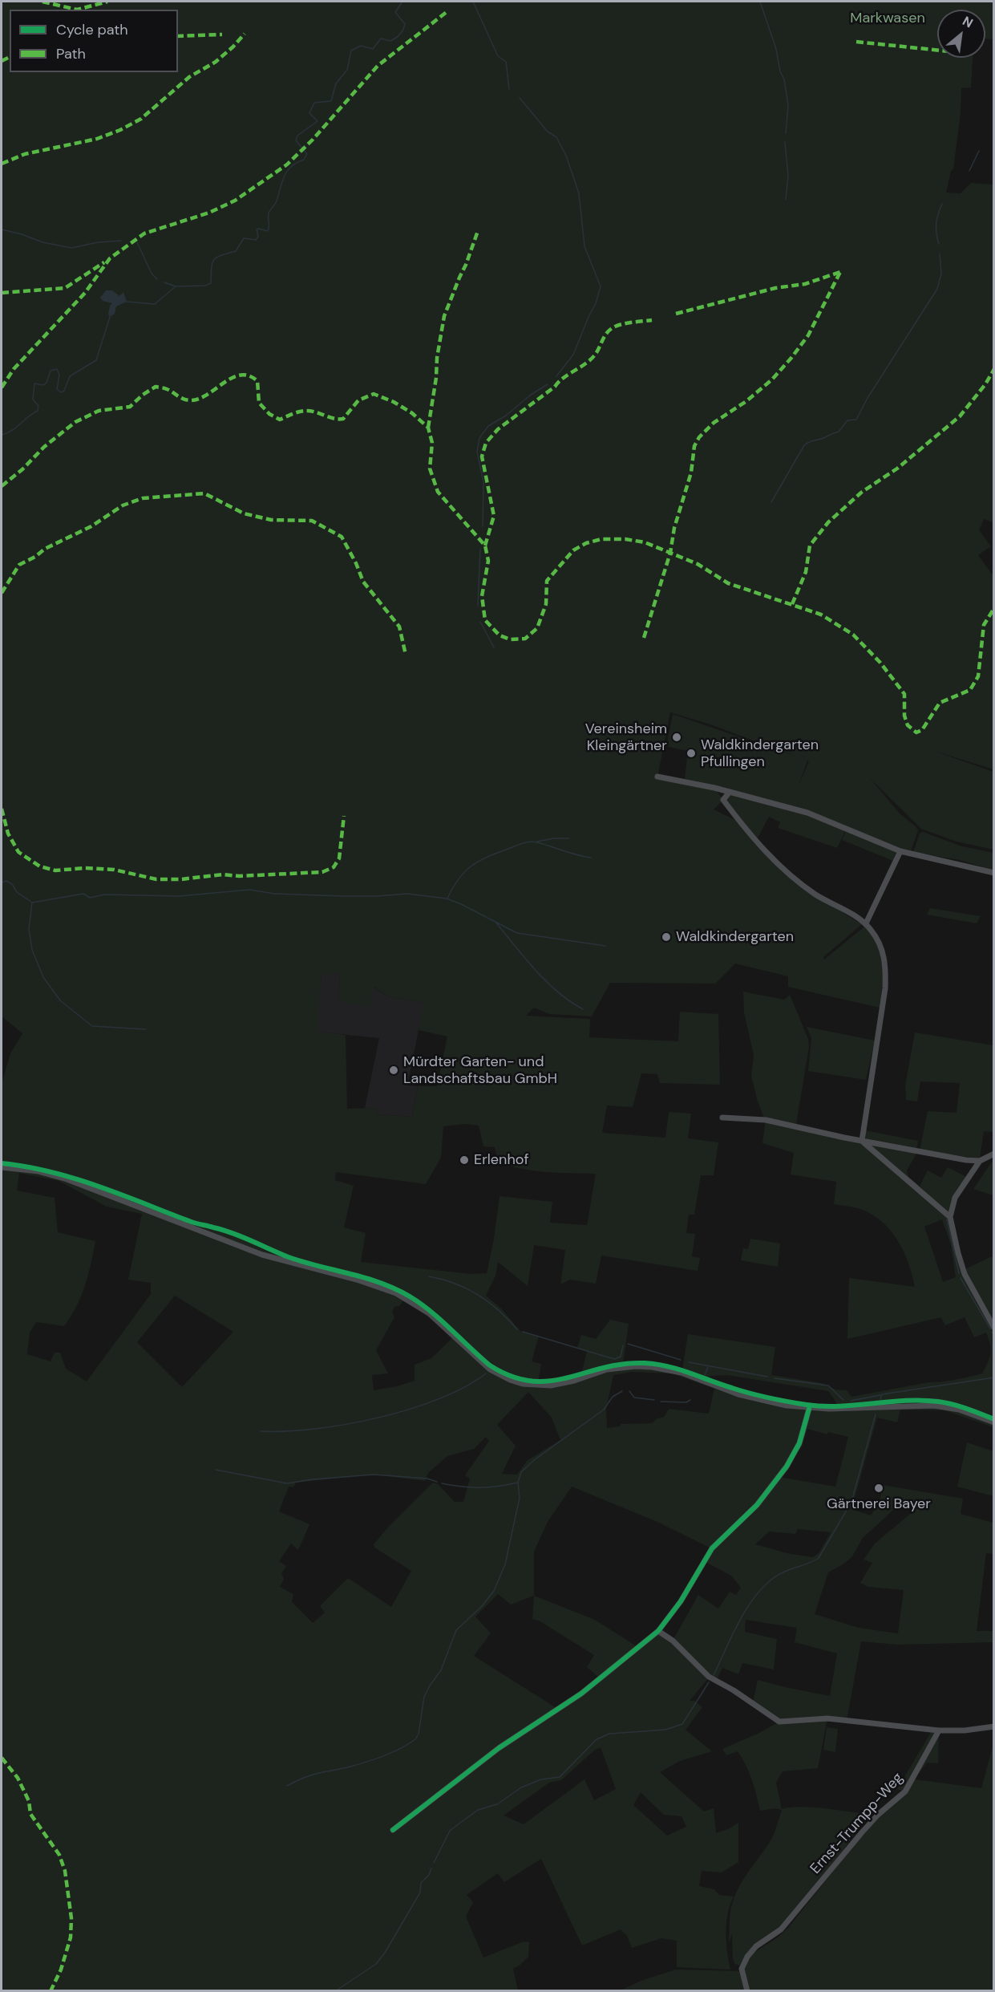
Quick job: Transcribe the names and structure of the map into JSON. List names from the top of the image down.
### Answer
{
  "streets": {
    "street": ["Ernst-Trumpp-Weg"]
  },
  "parks": ["Markwasen"],
  "places": [
    "Vereinsheim Kleingärtner",
    "Waldkindergarten Pfullingen",
    "Waldkindergarten",
    "Mürdter Garten- und Landschaftsbau GmbH",
    "Erlenhof",
    "Gärtnerei Bayer"
  ],
  "legend": ["Cycle path", "Path"],
  "north": "top right"
}
